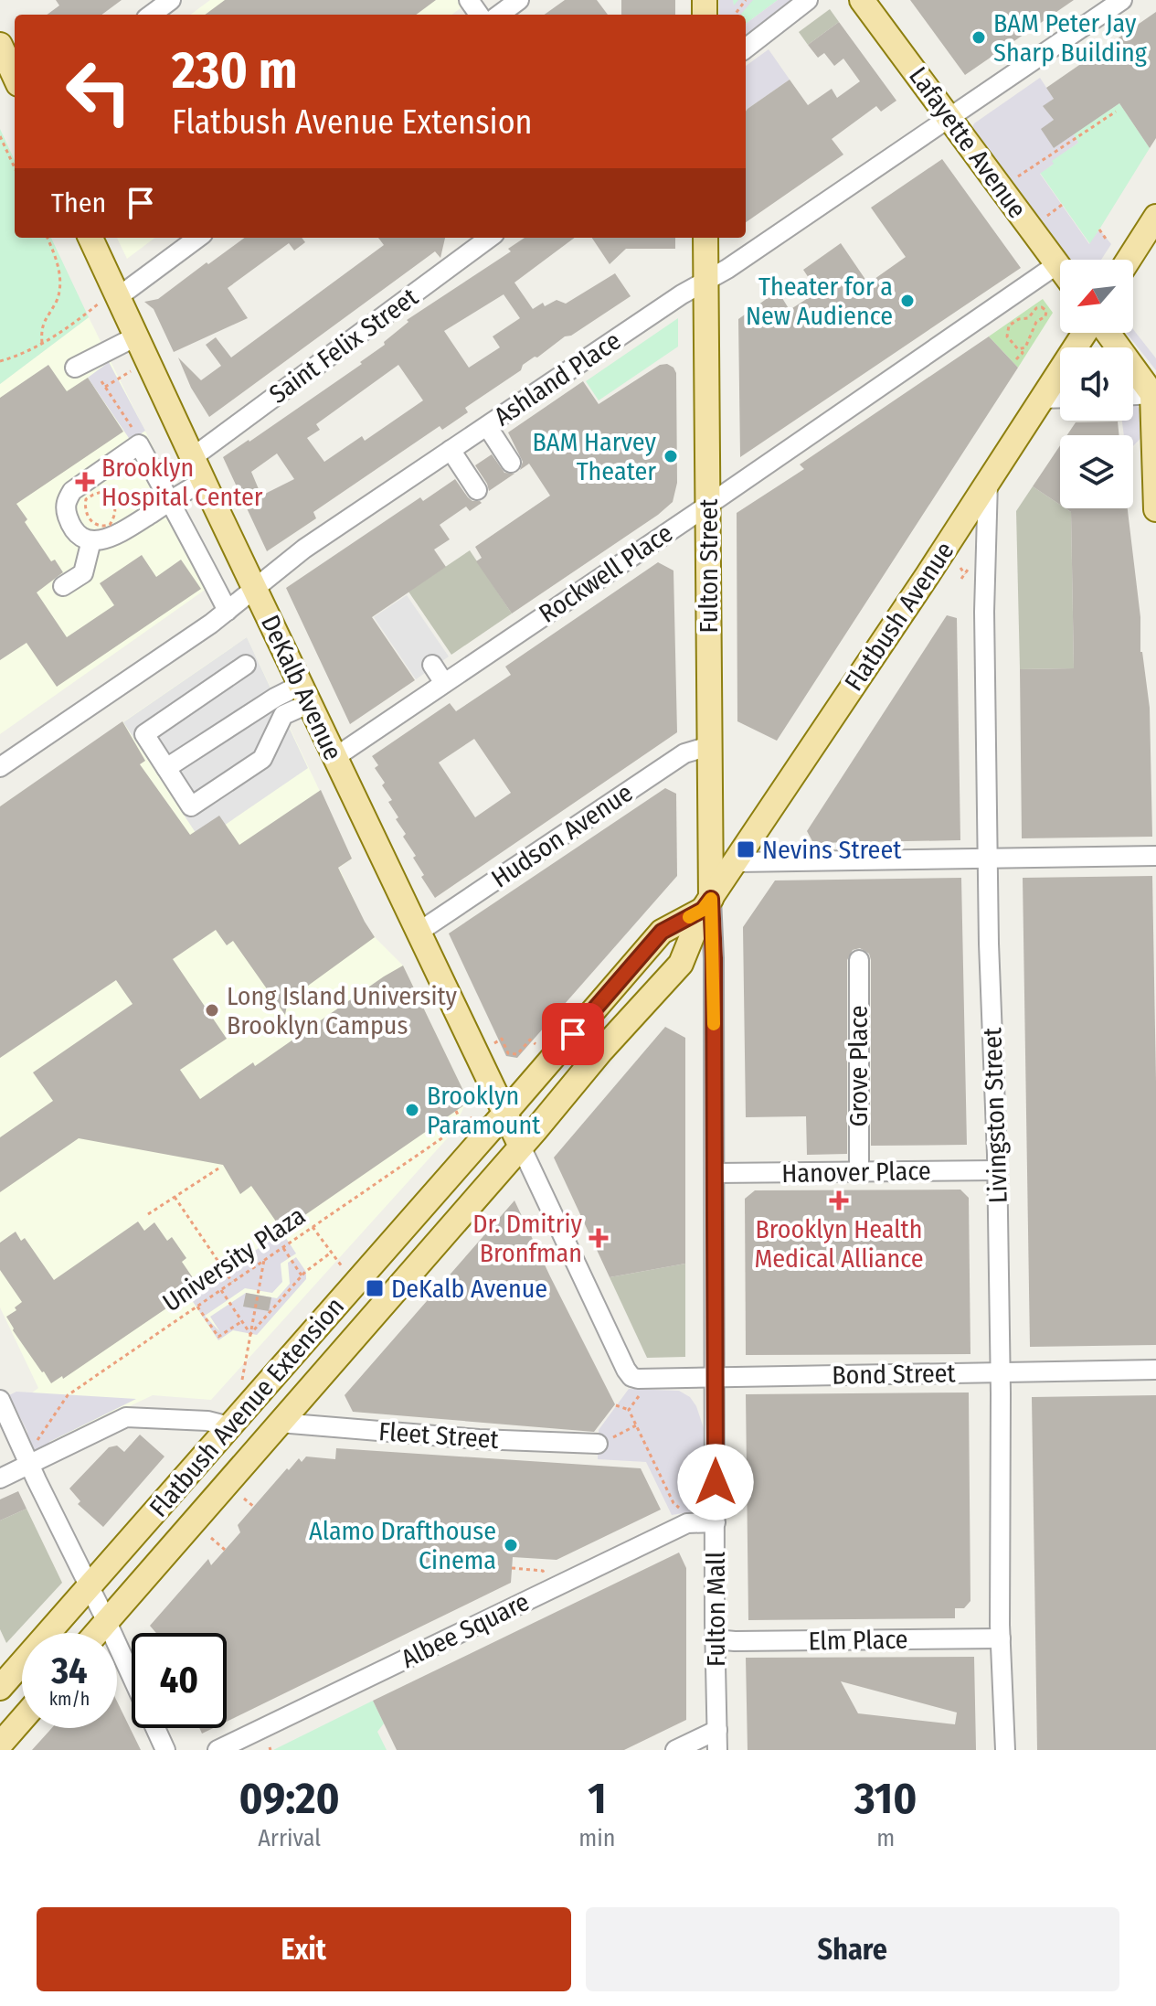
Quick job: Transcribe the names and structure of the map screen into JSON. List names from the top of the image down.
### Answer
{
  "streets": {
    "main road": [
      "Lafayette Avenue",
      "Fulton Street",
      "Flatbush Avenue",
      "DeKalb Avenue",
      "Flatbush Avenue Extension"
    ],
    "street": [
      "Saint Felix Street",
      "Ashland Place",
      "Rockwell Place",
      "Hudson Avenue",
      "Grove Place",
      "Livingston Street",
      "Hanover Place",
      "Bond Street",
      "Fleet Street",
      "Fulton Mall",
      "Albee Square",
      "Elm Place"
    ],
    "path": ["University Plaza"]
  },
  "crossings": [
    ["Lafayette Avenue", "Ashland Place"],
    ["Lafayette Avenue", "Rockwell Place"],
    ["Saint Felix Street", "DeKalb Avenue"],
    ["Ashland Place", "Fulton Street"],
    ["Ashland Place", "DeKalb Avenue"],
    ["Fulton Street", "Rockwell Place"],
    ["Fulton Street", "Flatbush Avenue"],
    ["Fulton Street", "Hudson Avenue"],
    ["Fulton Street", "Flatbush Avenue Extension"],
    ["Fulton Street", "Fulton Mall"],
    ["Rockwell Place", "DeKalb Avenue"],
    ["Flatbush Avenue", "Livingston Street"],
    ["Flatbush Avenue", "Flatbush Avenue Extension"],
    ["Flatbush Avenue", "Fulton Mall"],
    ["DeKalb Avenue", "Hudson Avenue"],
    ["DeKalb Avenue", "Bond Street"],
    ["DeKalb Avenue", "Flatbush Avenue Extension"],
    ["Grove Place", "Hanover Place"],
    ["Livingston Street", "Hanover Place"],
    ["Livingston Street", "Bond Street"],
    ["Livingston Street", "Elm Place"],
    ["Hanover Place", "Fulton Mall"],
    ["Bond Street", "Fulton Mall"],
    ["Flatbush Avenue Extension", "Fleet Street"],
    ["Flatbush Avenue Extension", "Fulton Mall"],
    ["Fulton Mall", "Albee Square"],
    ["Fulton Mall", "Elm Place"]
  ],
  "places": {
    "other": [
      "BAM Peter Jay Sharp Building",
      "Theater for a New Audience",
      "BAM Harvey Theater",
      "Long Island University Brooklyn Campus",
      "Brooklyn Paramount",
      "Alamo Drafthouse Cinema"
    ],
    "health": ["Brooklyn Hospital Center", "Brooklyn Health Medical Alliance", "Dr. Dmitriy Bronfman"],
    "transit": ["Nevins Street", "DeKalb Avenue"]
  },
  "north": "bottom left",
  "page": {
    "turn": ["230 m", "Flatbush Avenue Extension"],
    "then": "Then",
    "speed": "34 km/h",
    "limit": "40",
    "eta": [
      "09:20",
      "Arrival",
      "1",
      "min",
      "310",
      "m"
    ],
    "buttons": ["Exit", "Share"]
  }
}
